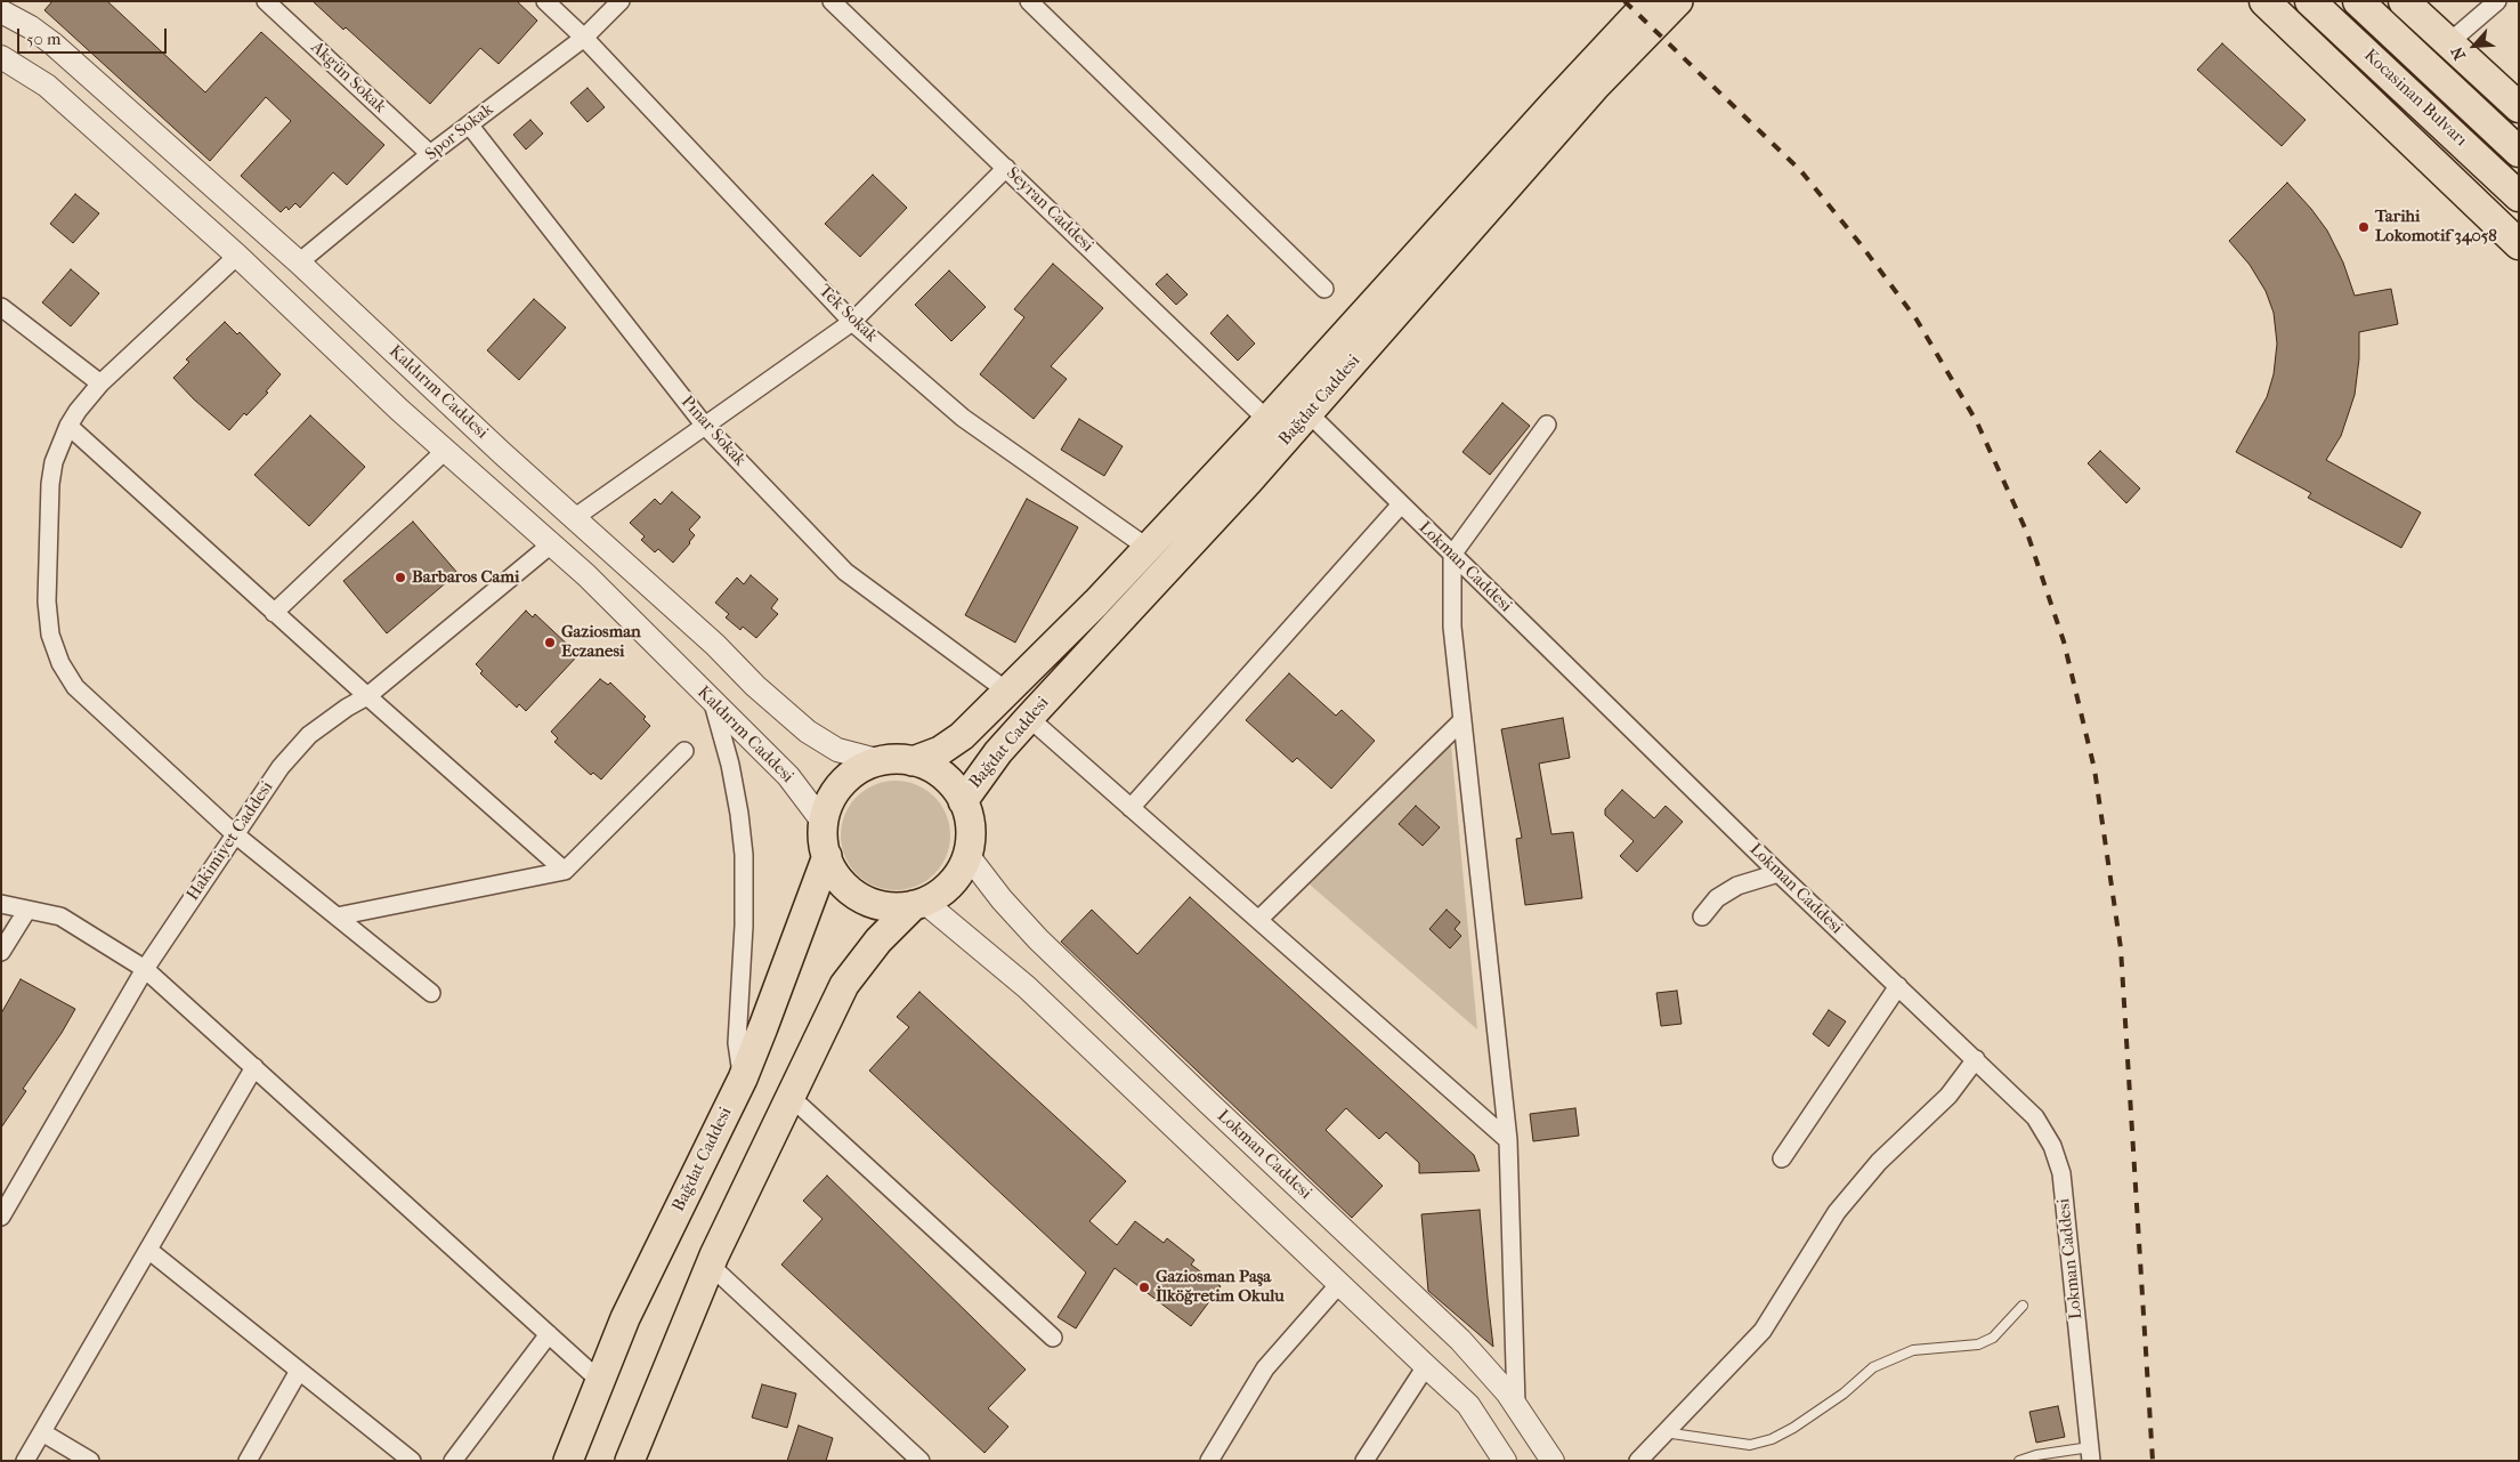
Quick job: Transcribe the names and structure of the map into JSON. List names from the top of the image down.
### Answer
{
  "streets": {
    "highway": ["Kocasinan Bulvarı"],
    "main road": ["Bağdat Caddesi"],
    "street": [
      "Akgün Sokak",
      "Spor Sokak",
      "Seyran Caddesi",
      "Tek Sokak",
      "Kaldırım Caddesi",
      "Pınar Sokak",
      "Lokman Caddesi",
      "Hakimiyet Caddesi"
    ]
  },
  "crossings": [
    ["Akgün Sokak", "Spor Sokak"],
    ["Spor Sokak", "Tek Sokak"],
    ["Spor Sokak", "Kaldırım Caddesi"],
    ["Spor Sokak", "Pınar Sokak"],
    ["Seyran Caddesi", "Bağdat Caddesi"],
    ["Tek Sokak", "Bağdat Caddesi"],
    ["Kaldırım Caddesi", "Bağdat Caddesi"],
    ["Kaldırım Caddesi", "Lokman Caddesi"],
    ["Kaldırım Caddesi", "Hakimiyet Caddesi"],
    ["Bağdat Caddesi", "Pınar Sokak"],
    ["Bağdat Caddesi", "Lokman Caddesi"]
  ],
  "places": [
    "Tarihi Lokomotif 34058",
    "Barbaros Cami",
    "Gaziosman Eczanesi",
    "Gaziosman Paşa İlköğretim Okulu"
  ],
  "scale_bar": "50 m",
  "north": "bottom left"
}
